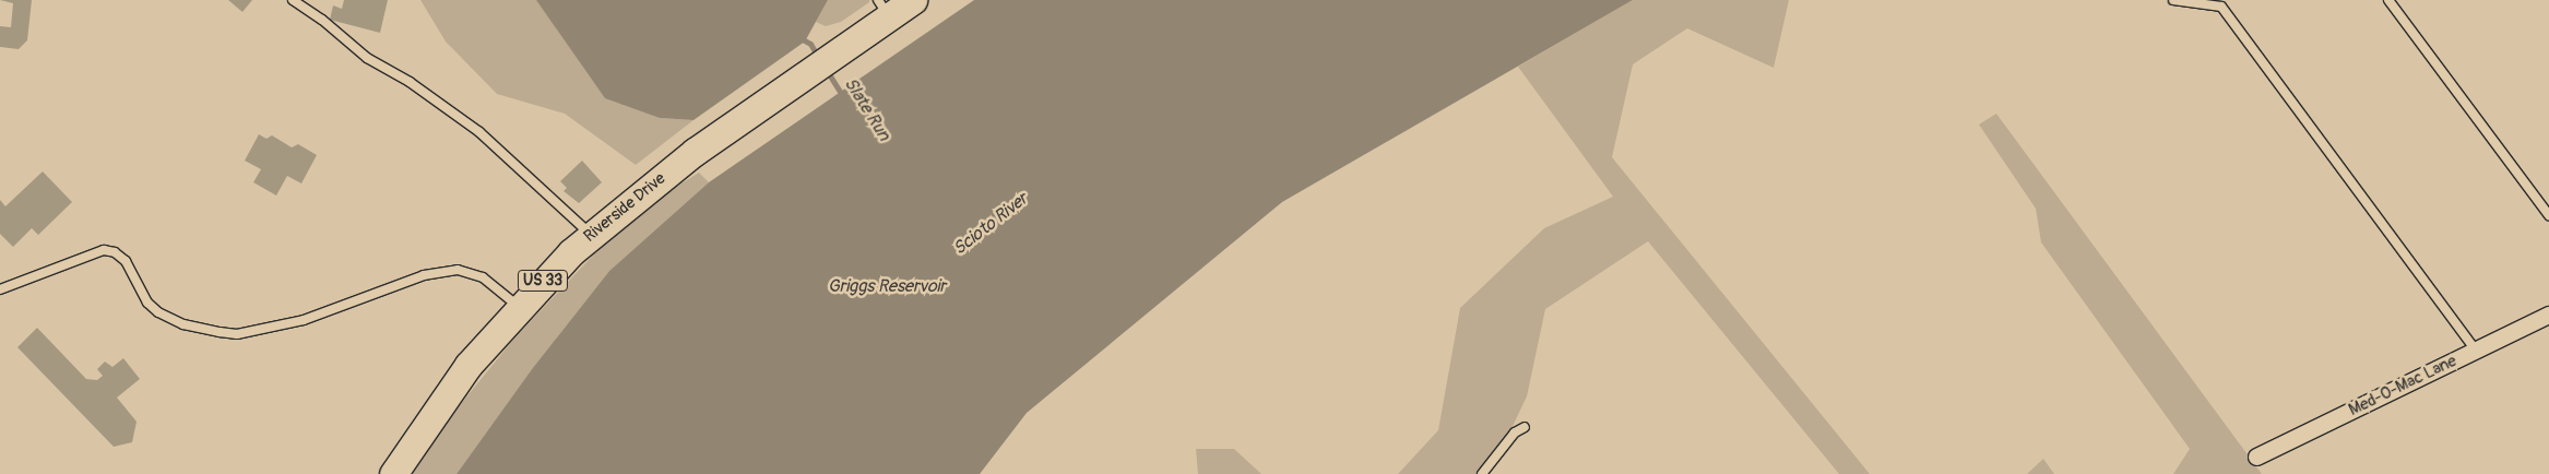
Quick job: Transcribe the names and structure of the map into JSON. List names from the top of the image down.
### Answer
{
  "streets": {
    "main road": ["Riverside Drive", "US 33"],
    "street": ["Med-O-Mac Lane"]
  },
  "water": ["Slate Run", "Scioto River", "Griggs Reservoir"]
}
